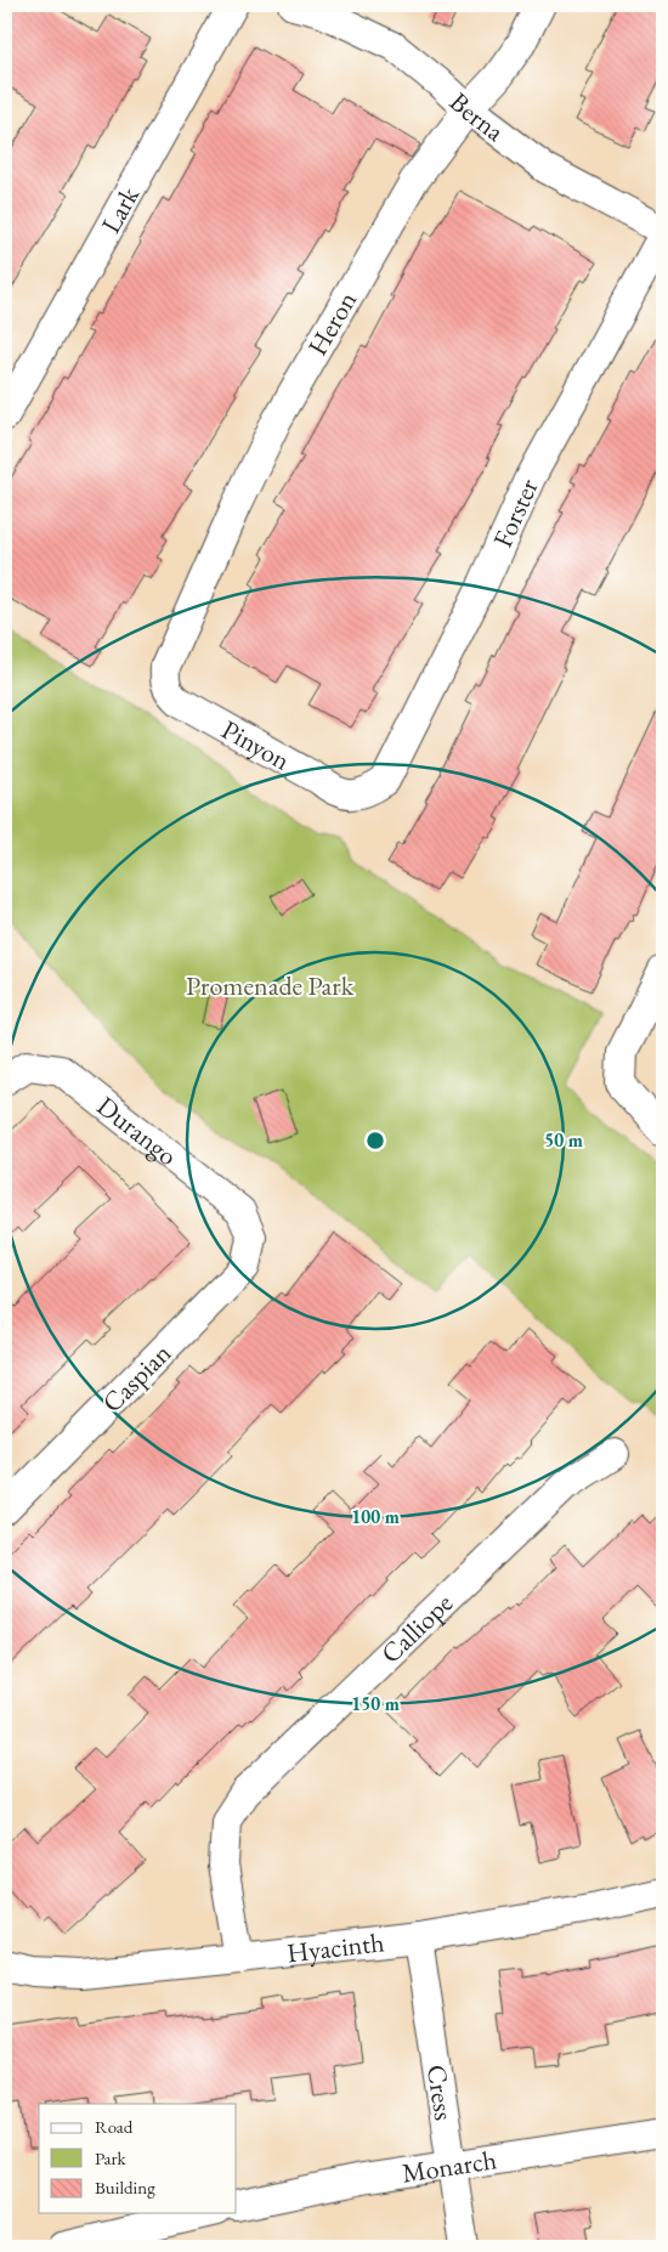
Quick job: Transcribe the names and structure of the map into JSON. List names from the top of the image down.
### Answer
{
  "streets": {
    "street": [
      "Berna",
      "Lark",
      "Heron",
      "Forster",
      "Pinyon",
      "Durango",
      "Caspian",
      "Calliope",
      "Hyacinth",
      "Cress",
      "Monarch"
    ]
  },
  "crossings": [
    ["Berna", "Heron"],
    ["Berna", "Forster"],
    ["Heron", "Pinyon"],
    ["Forster", "Pinyon"],
    ["Durango", "Caspian"],
    ["Calliope", "Hyacinth"],
    ["Hyacinth", "Cress"],
    ["Cress", "Monarch"]
  ],
  "parks": ["Promenade Park"],
  "legend": ["Road", "Park", "Building"],
  "rings": ["50 m", "100 m", "150 m"]
}
